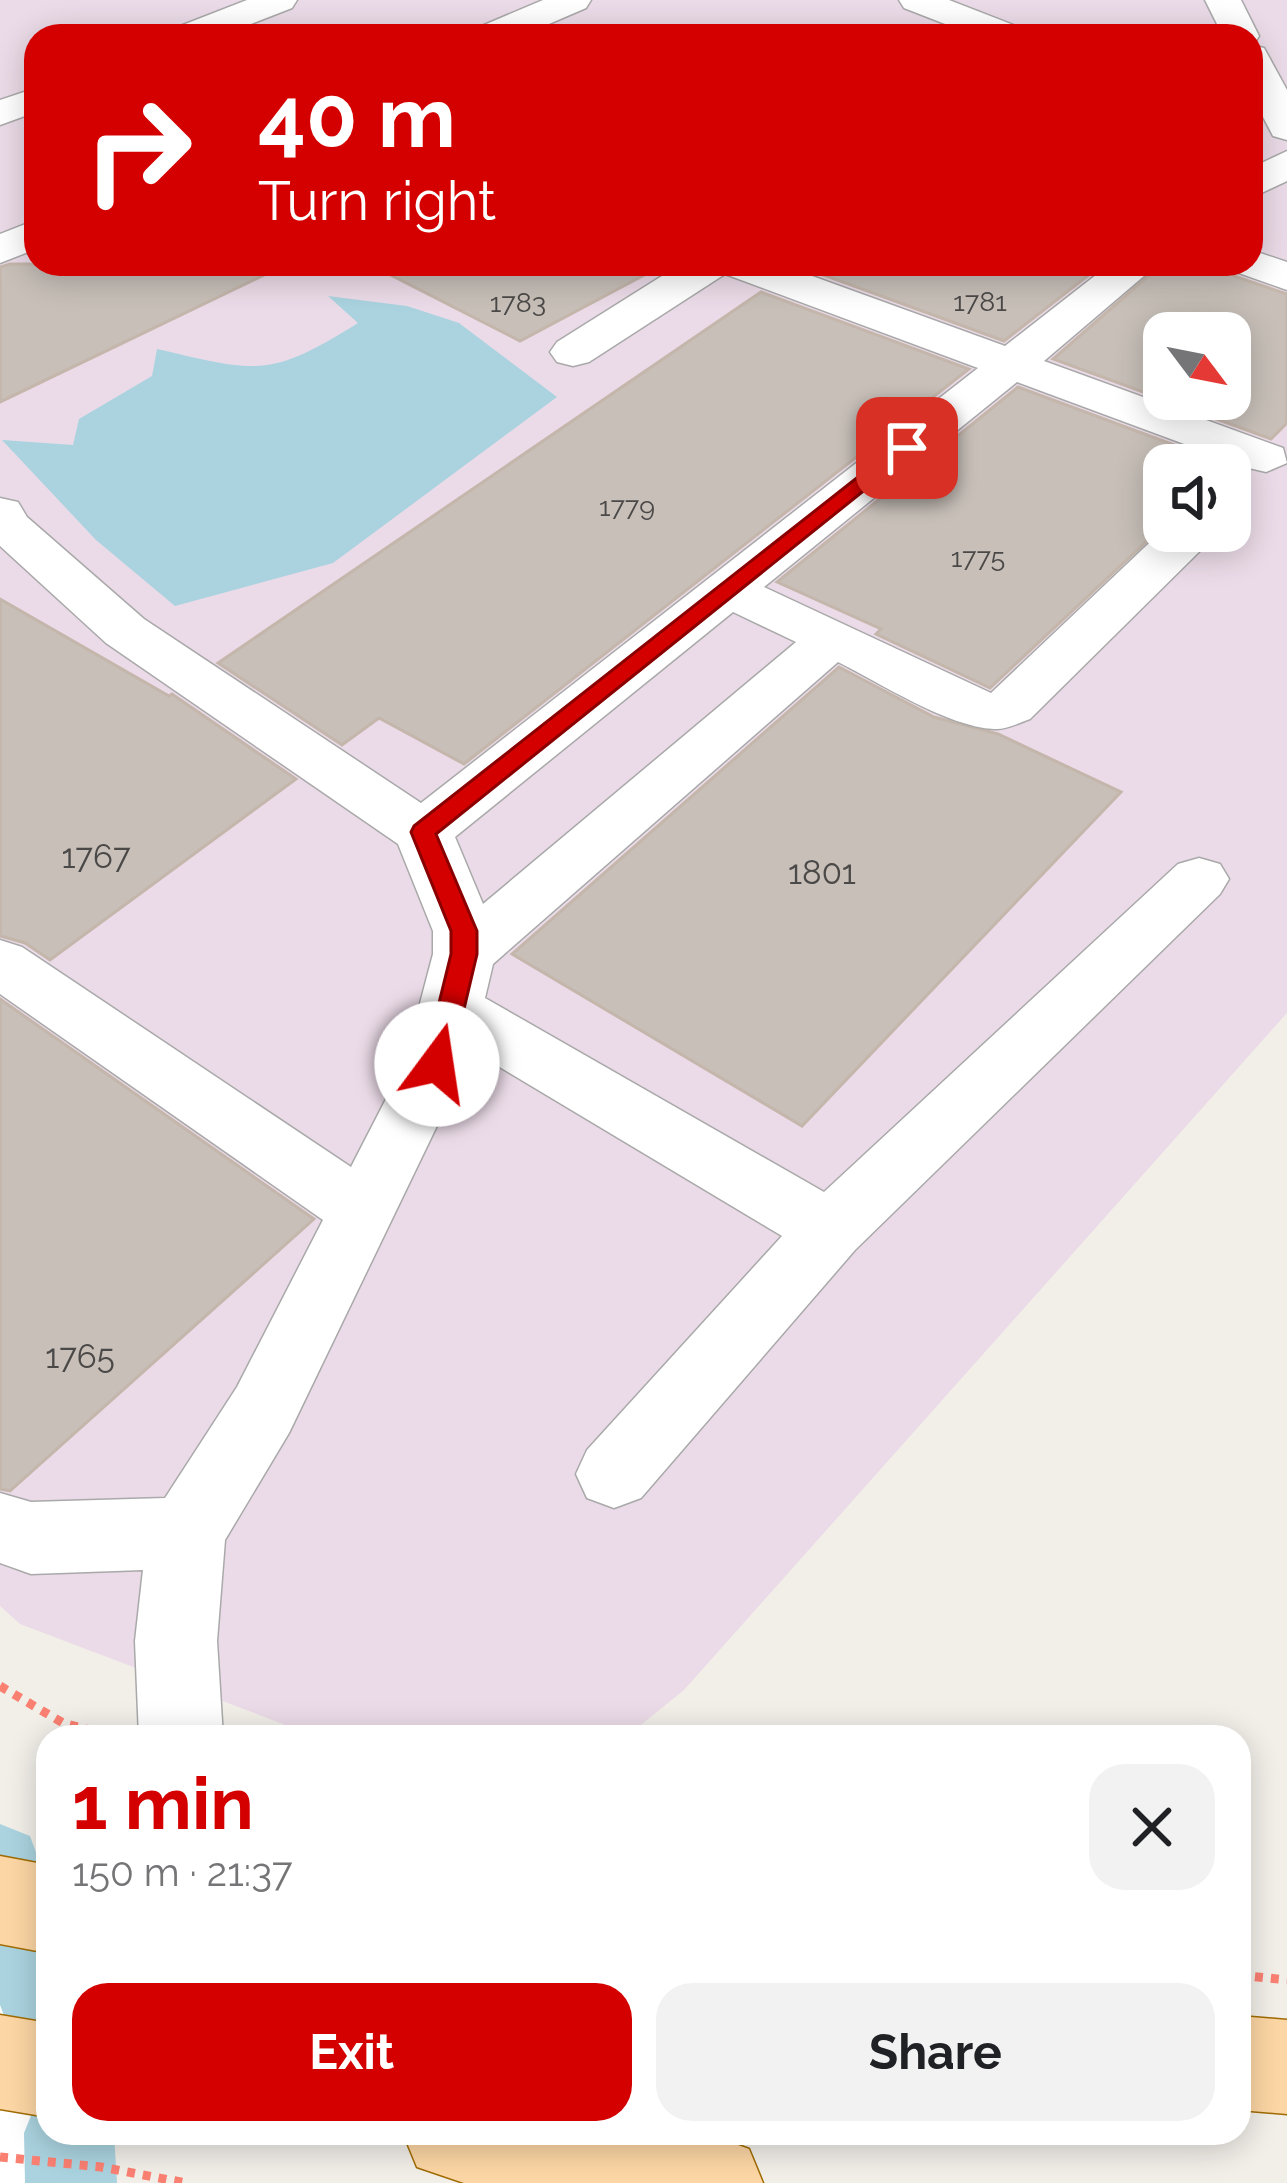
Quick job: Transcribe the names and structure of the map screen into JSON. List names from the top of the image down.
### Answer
{
  "house_numbers": [
    "1781",
    "1783",
    "1779",
    "1775",
    "1767",
    "1801",
    "1765"
  ],
  "north": "bottom right",
  "page": {
    "turn": ["40 m", "Turn right"],
    "heading": ["1 min", "150 m · 21:37"],
    "buttons": ["Exit", "Share"]
  }
}
